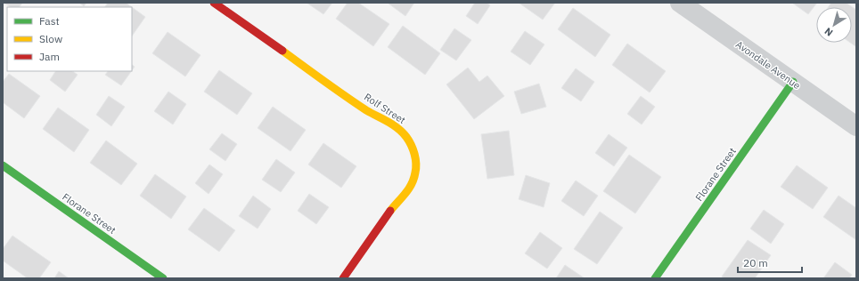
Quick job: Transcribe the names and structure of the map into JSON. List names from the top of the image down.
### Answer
{
  "streets": {
    "street": ["Avondale Avenue", "Rolf Street", "Florane Street"]
  },
  "crossings": [
    ["Avondale Avenue", "Florane Street"]
  ],
  "legend": ["Fast", "Slow", "Jam"],
  "scale_bar": "20 m",
  "north": "bottom left"
}
